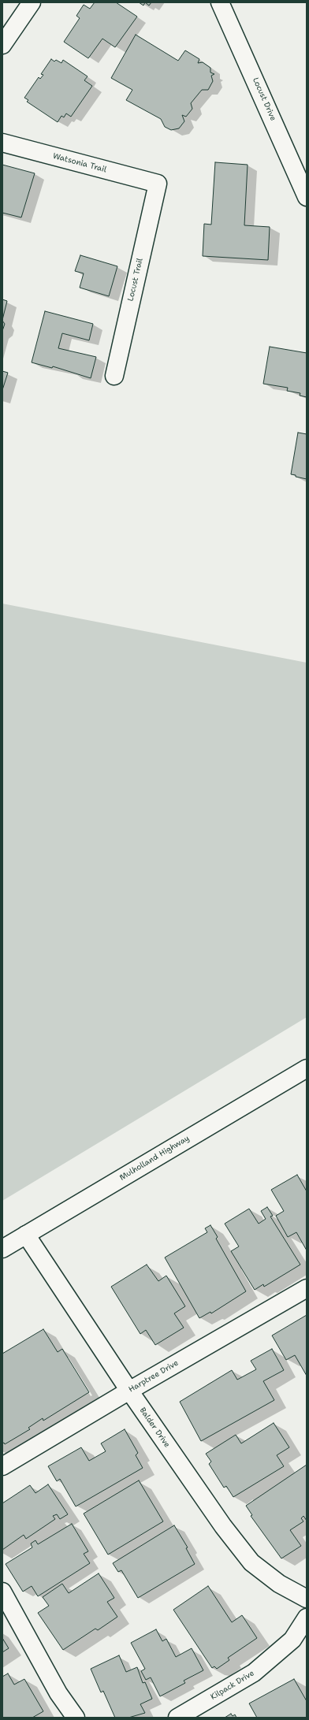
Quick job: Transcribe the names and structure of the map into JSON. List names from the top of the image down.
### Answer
{
  "streets": {
    "street": [
      "Locust Drive",
      "Watsonia Trail",
      "Locust Trail",
      "Mulholland Highway",
      "Harptree Drive",
      "Balder Drive",
      "Kilpack Drive"
    ]
  },
  "crossings": [
    ["Watsonia Trail", "Locust Trail"],
    ["Mulholland Highway", "Balder Drive"],
    ["Harptree Drive", "Balder Drive"]
  ]
}
